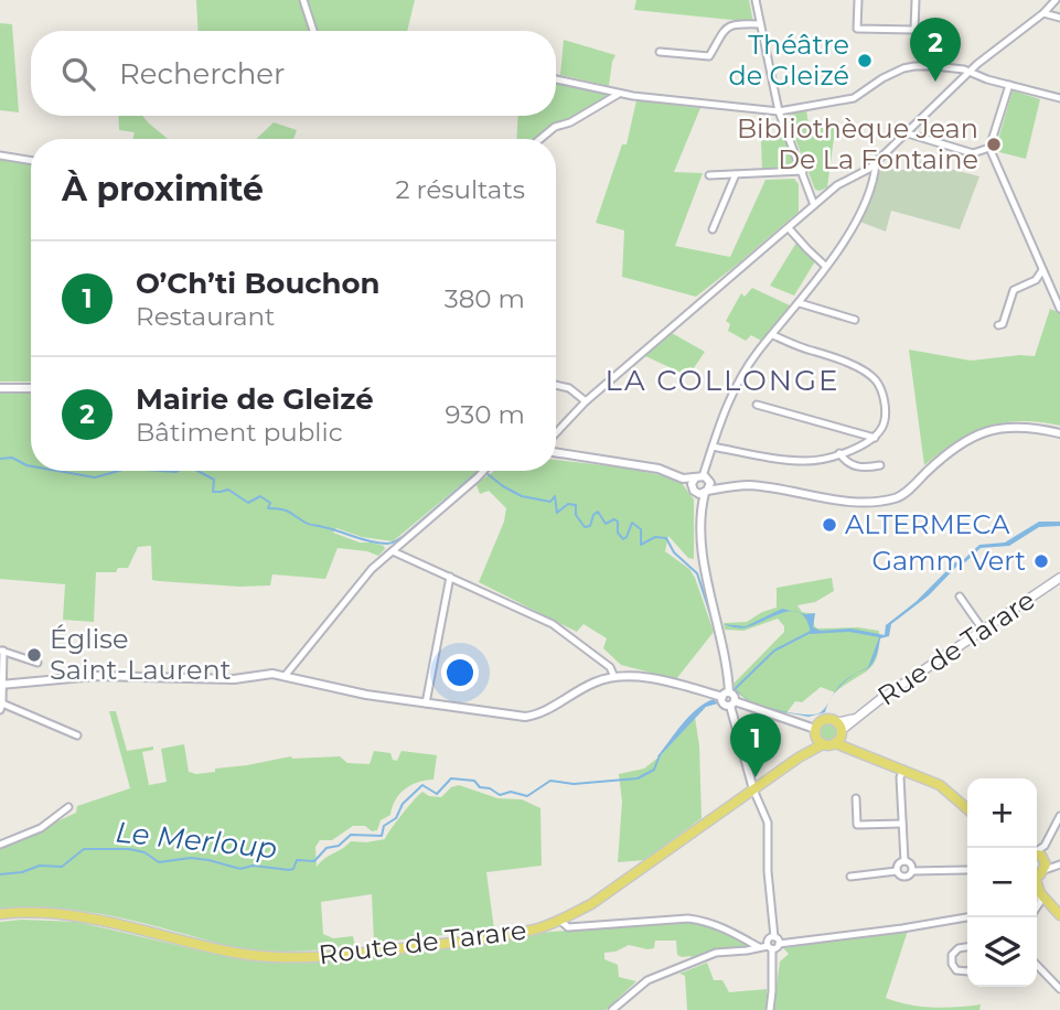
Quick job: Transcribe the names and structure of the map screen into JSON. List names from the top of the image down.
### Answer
{
  "streets": {
    "main road": ["Rue de Tarare", "Route de Tarare"]
  },
  "districts": ["LA COLLONGE"],
  "water": ["Le Merloup"],
  "places": [
    "Théâtre de Gleizé",
    "Bibliothèque Jean De La Fontaine",
    "ALTERMECA",
    "Gamm Vert",
    "Église Saint-Laurent"
  ],
  "page": {
    "pins": ["2", "1"],
    "search": "Rechercher",
    "heading": ["À proximité", "2 résultats"],
    "list": [
      {
        "mark": "1",
        "name": "O’Ch’ti Bouchon",
        "note": "Restaurant",
        "value": "380 m"
      },
      {
        "mark": "2",
        "name": "Mairie de Gleizé",
        "note": "Bâtiment public",
        "value": "930 m"
      }
    ],
    "map_buttons": ["+", "−"]
  }
}
